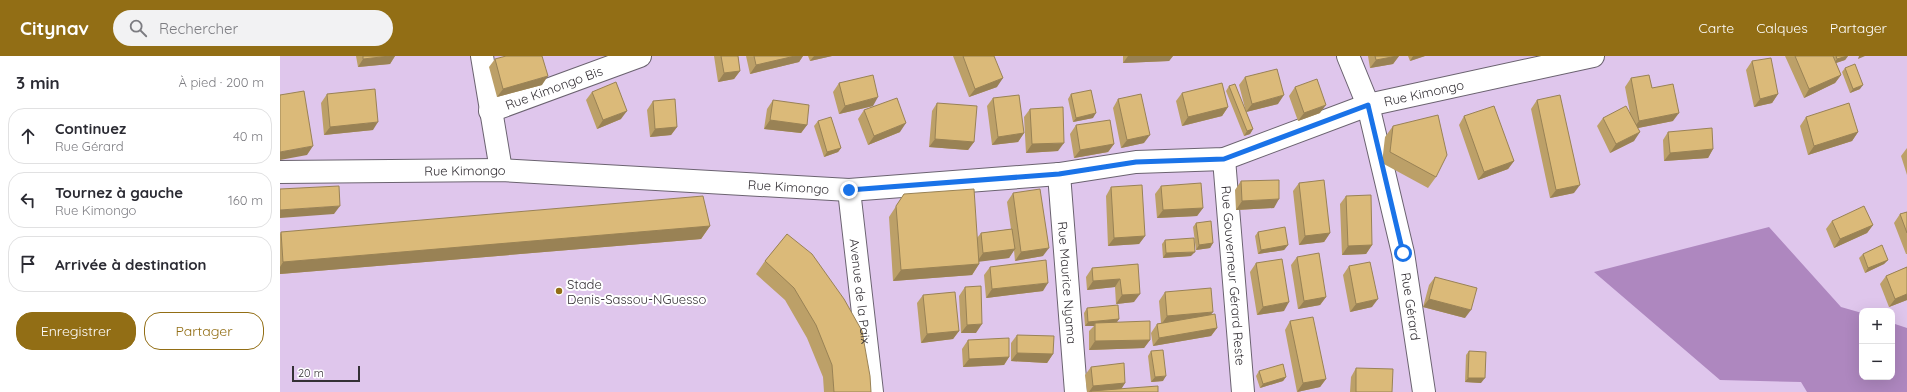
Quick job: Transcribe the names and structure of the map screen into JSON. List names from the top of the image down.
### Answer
{
  "streets": {
    "street": [
      "Rue Kimongo Bis",
      "Rue Kimongo",
      "Rue Gouverneur Gérard Reste",
      "Rue Maurice Nyama",
      "Avenue de la Paix",
      "Rue Gérard"
    ]
  },
  "crossings": [
    ["Rue Kimongo", "Rue Gouverneur Gérard Reste"],
    ["Rue Kimongo", "Rue Maurice Nyama"],
    ["Rue Kimongo", "Avenue de la Paix"],
    ["Rue Kimongo", "Rue Gérard"]
  ],
  "places": ["Stade Denis-Sassou-NGuesso"],
  "scale_bar": "20 m",
  "page": {
    "header": "Citynav",
    "search": "Rechercher",
    "nav": ["Carte", "Calques", "Partager"],
    "heading": ["3 min", "À pied · 200 m"],
    "list": [
      ["Continuez", "Rue Gérard", "40 m"],
      ["Tournez à gauche", "Rue Kimongo", "160 m"],
      "Arrivée à destination"
    ],
    "buttons": ["Enregistrer", "Partager"],
    "map_buttons": ["+", "−"],
    "scale": "20 m"
  }
}
